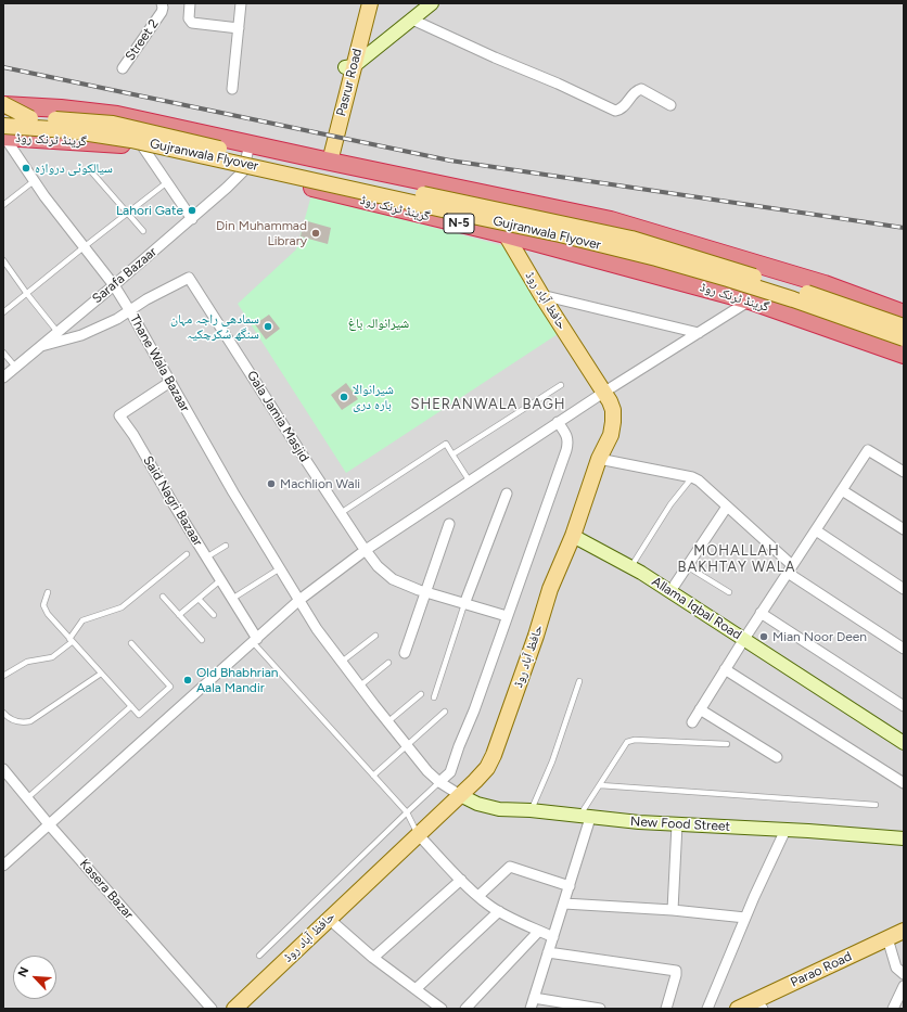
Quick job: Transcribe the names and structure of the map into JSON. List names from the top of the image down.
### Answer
{
  "streets": {
    "highway": ["گرینڈ ٹرنک روڈ", "N-5"],
    "main road": [
      "Pasrur Road",
      "Gujranwala Flyover",
      "حافظ آباد روڈ",
      "Parao Road"
    ],
    "street": [
      "Street 2",
      "Sarafa Bazaar",
      "Thane Wala Bazaar",
      "Gala Jamia Masjid",
      "Said Nagri Bazaar",
      "Allama Iqbal Road",
      "New Food Street",
      "Kasera Bazar"
    ]
  },
  "crossings": [
    ["گرینڈ ٹرنک روڈ", "Gujranwala Flyover"],
    ["گرینڈ ٹرنک روڈ", "Sarafa Bazaar"],
    ["گرینڈ ٹرنک روڈ", "حافظ آباد روڈ"],
    ["گرینڈ ٹرنک روڈ", "Thane Wala Bazaar"],
    ["Gujranwala Flyover", "Thane Wala Bazaar"],
    ["Sarafa Bazaar", "Thane Wala Bazaar"],
    ["حافظ آباد روڈ", "Thane Wala Bazaar"],
    ["حافظ آباد روڈ", "Allama Iqbal Road"],
    ["حافظ آباد روڈ", "New Food Street"],
    ["Thane Wala Bazaar", "Gala Jamia Masjid"],
    ["Thane Wala Bazaar", "Said Nagri Bazaar"],
    ["Thane Wala Bazaar", "New Food Street"]
  ],
  "districts": ["SHERANWALA BAGH", "MOHALLAH BAKHTAY WALA"],
  "parks": ["شیرانوالہ باغ"],
  "places": [
    "سیالکوٹی دروازہ",
    "Lahori Gate",
    "Din Muhammad Library",
    "سمادھی راجہ مہان سنگھ سُکرچکیہ",
    "شیرانوالا بارہ دری",
    "Machlion Wali",
    "Mian Noor Deen",
    "Old Bhabhrian Aala Mandir"
  ],
  "north": "top left"
}
